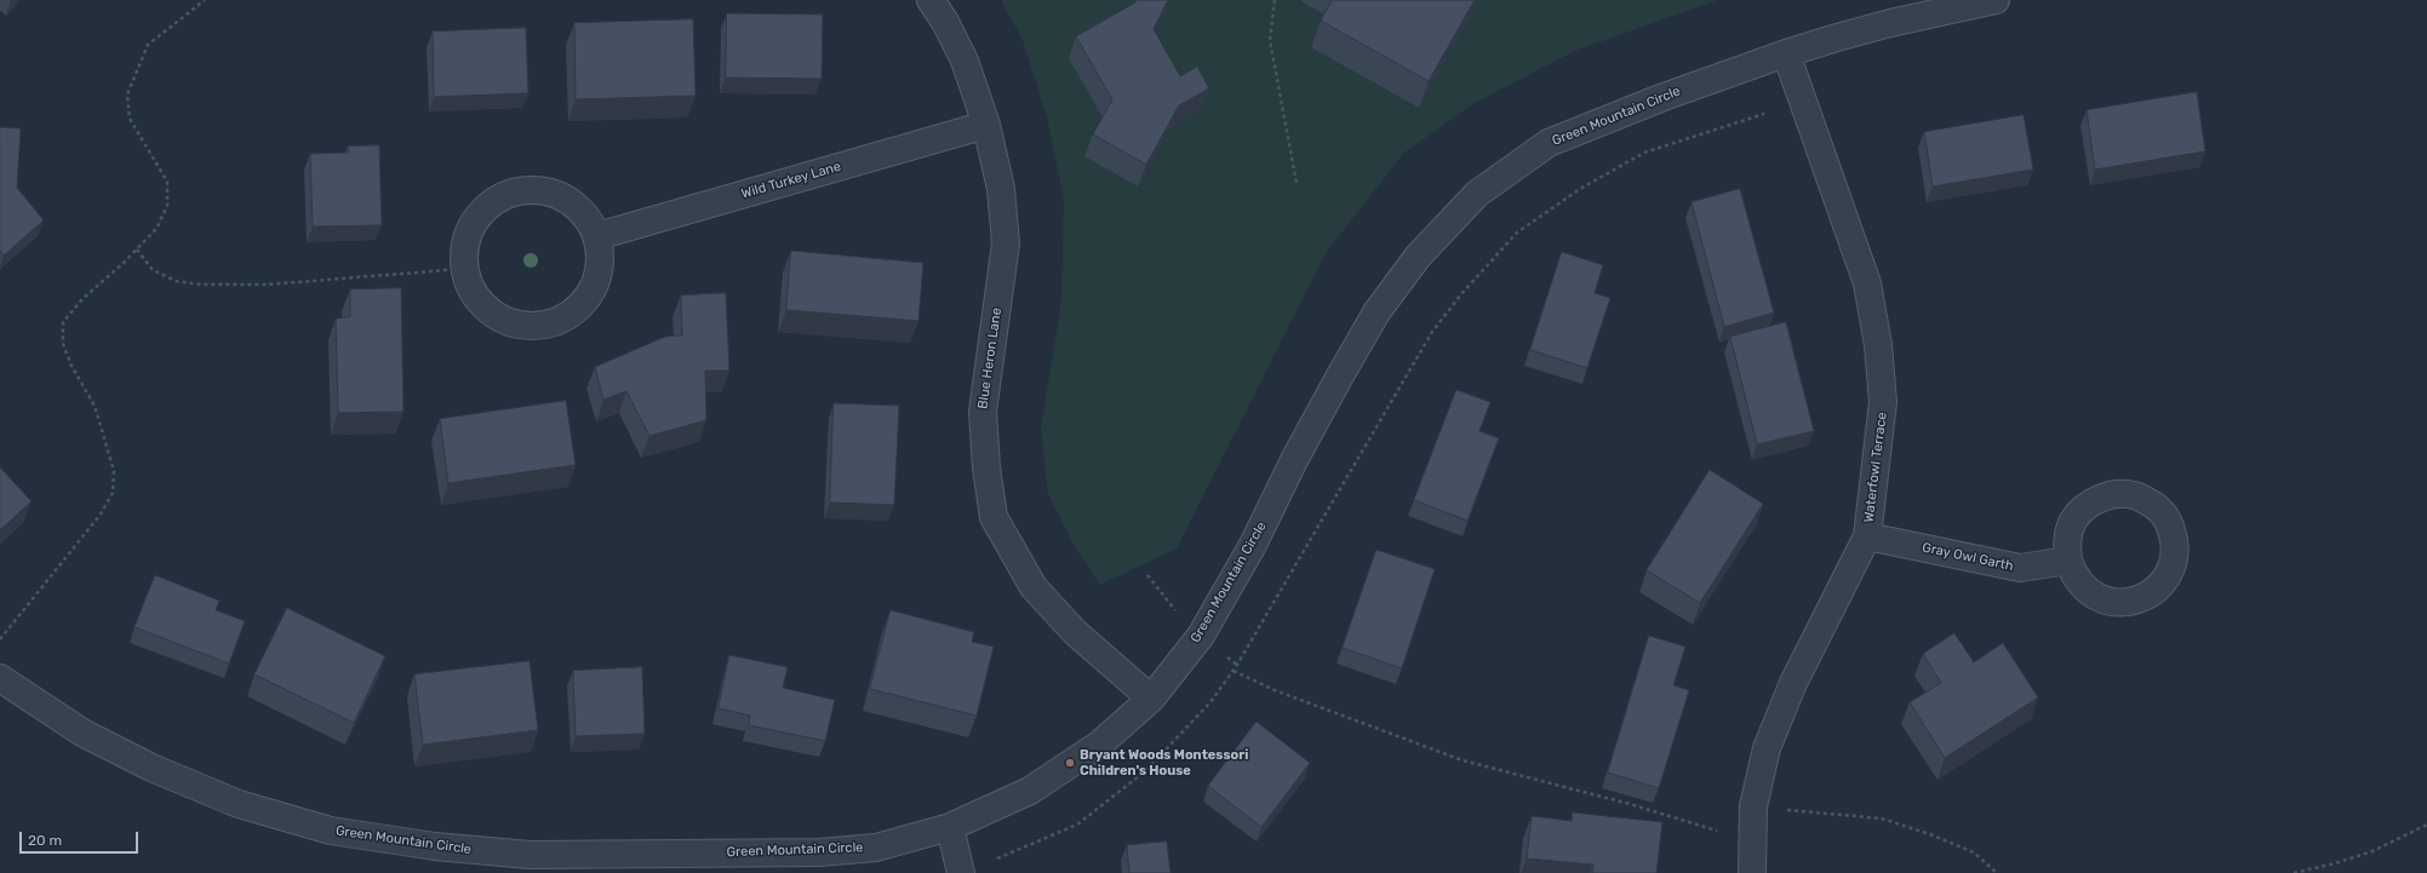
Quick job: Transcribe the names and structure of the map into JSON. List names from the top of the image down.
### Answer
{
  "streets": {
    "street": [
      "Green Mountain Circle",
      "Wild Turkey Lane",
      "Blue Heron Lane",
      "Waterfowl Terrace",
      "Gray Owl Garth"
    ]
  },
  "crossings": [
    ["Green Mountain Circle", "Blue Heron Lane"],
    ["Green Mountain Circle", "Waterfowl Terrace"],
    ["Wild Turkey Lane", "Blue Heron Lane"],
    ["Waterfowl Terrace", "Gray Owl Garth"]
  ],
  "places": ["Bryant Woods Montessori Children's House"],
  "scale_bar": "20 m"
}
